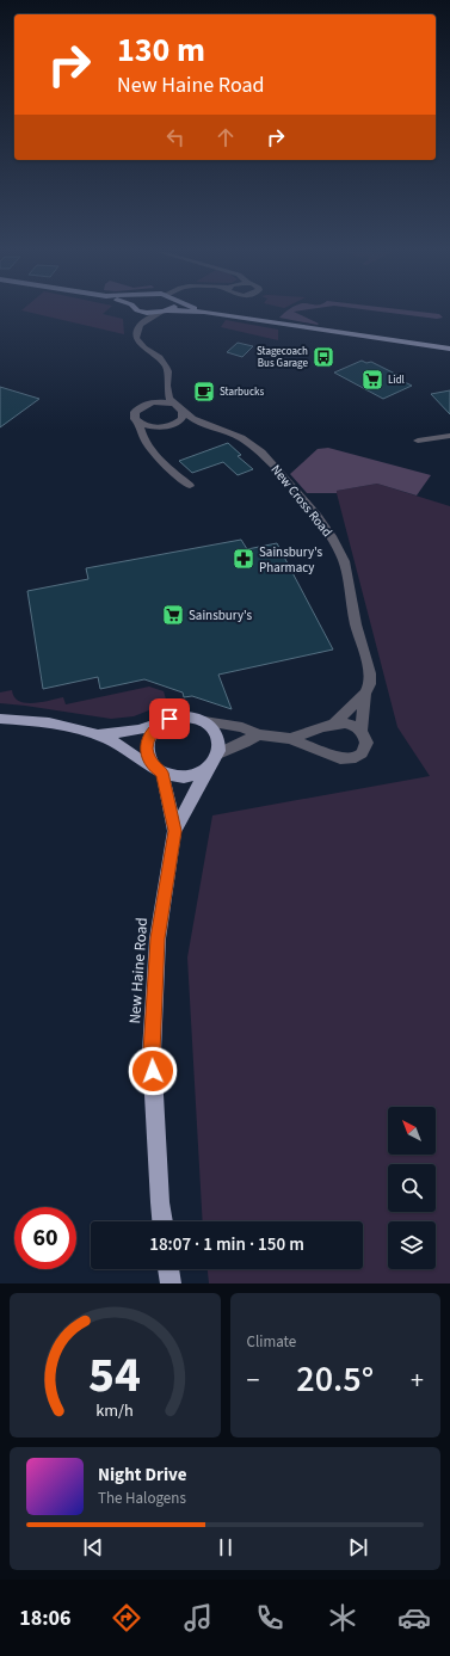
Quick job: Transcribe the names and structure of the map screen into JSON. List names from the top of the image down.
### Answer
{
  "streets": {
    "main road": ["New Haine Road"],
    "street": ["New Cross Road"]
  },
  "crossings": [
    ["New Cross Road", "New Haine Road"]
  ],
  "places": {
    "bus stop": ["Stagecoach Bus Garage"],
    "supermarket": ["Lidl", "Sainsbury's"],
    "cafe": ["Starbucks"],
    "pharmacy": ["Sainsbury's Pharmacy"]
  },
  "north": "top left",
  "page": {
    "turn": ["130 m", "New Haine Road"],
    "limit": "60",
    "trip": "18:07 · 1 min · 150 m",
    "tile": "Climate",
    "heat": ["−", "20.5°", "+"],
    "song": ["Night Drive", "The Halogens"],
    "tabs": "18:06",
    "gauge": ["54", "km/h"]
  }
}
